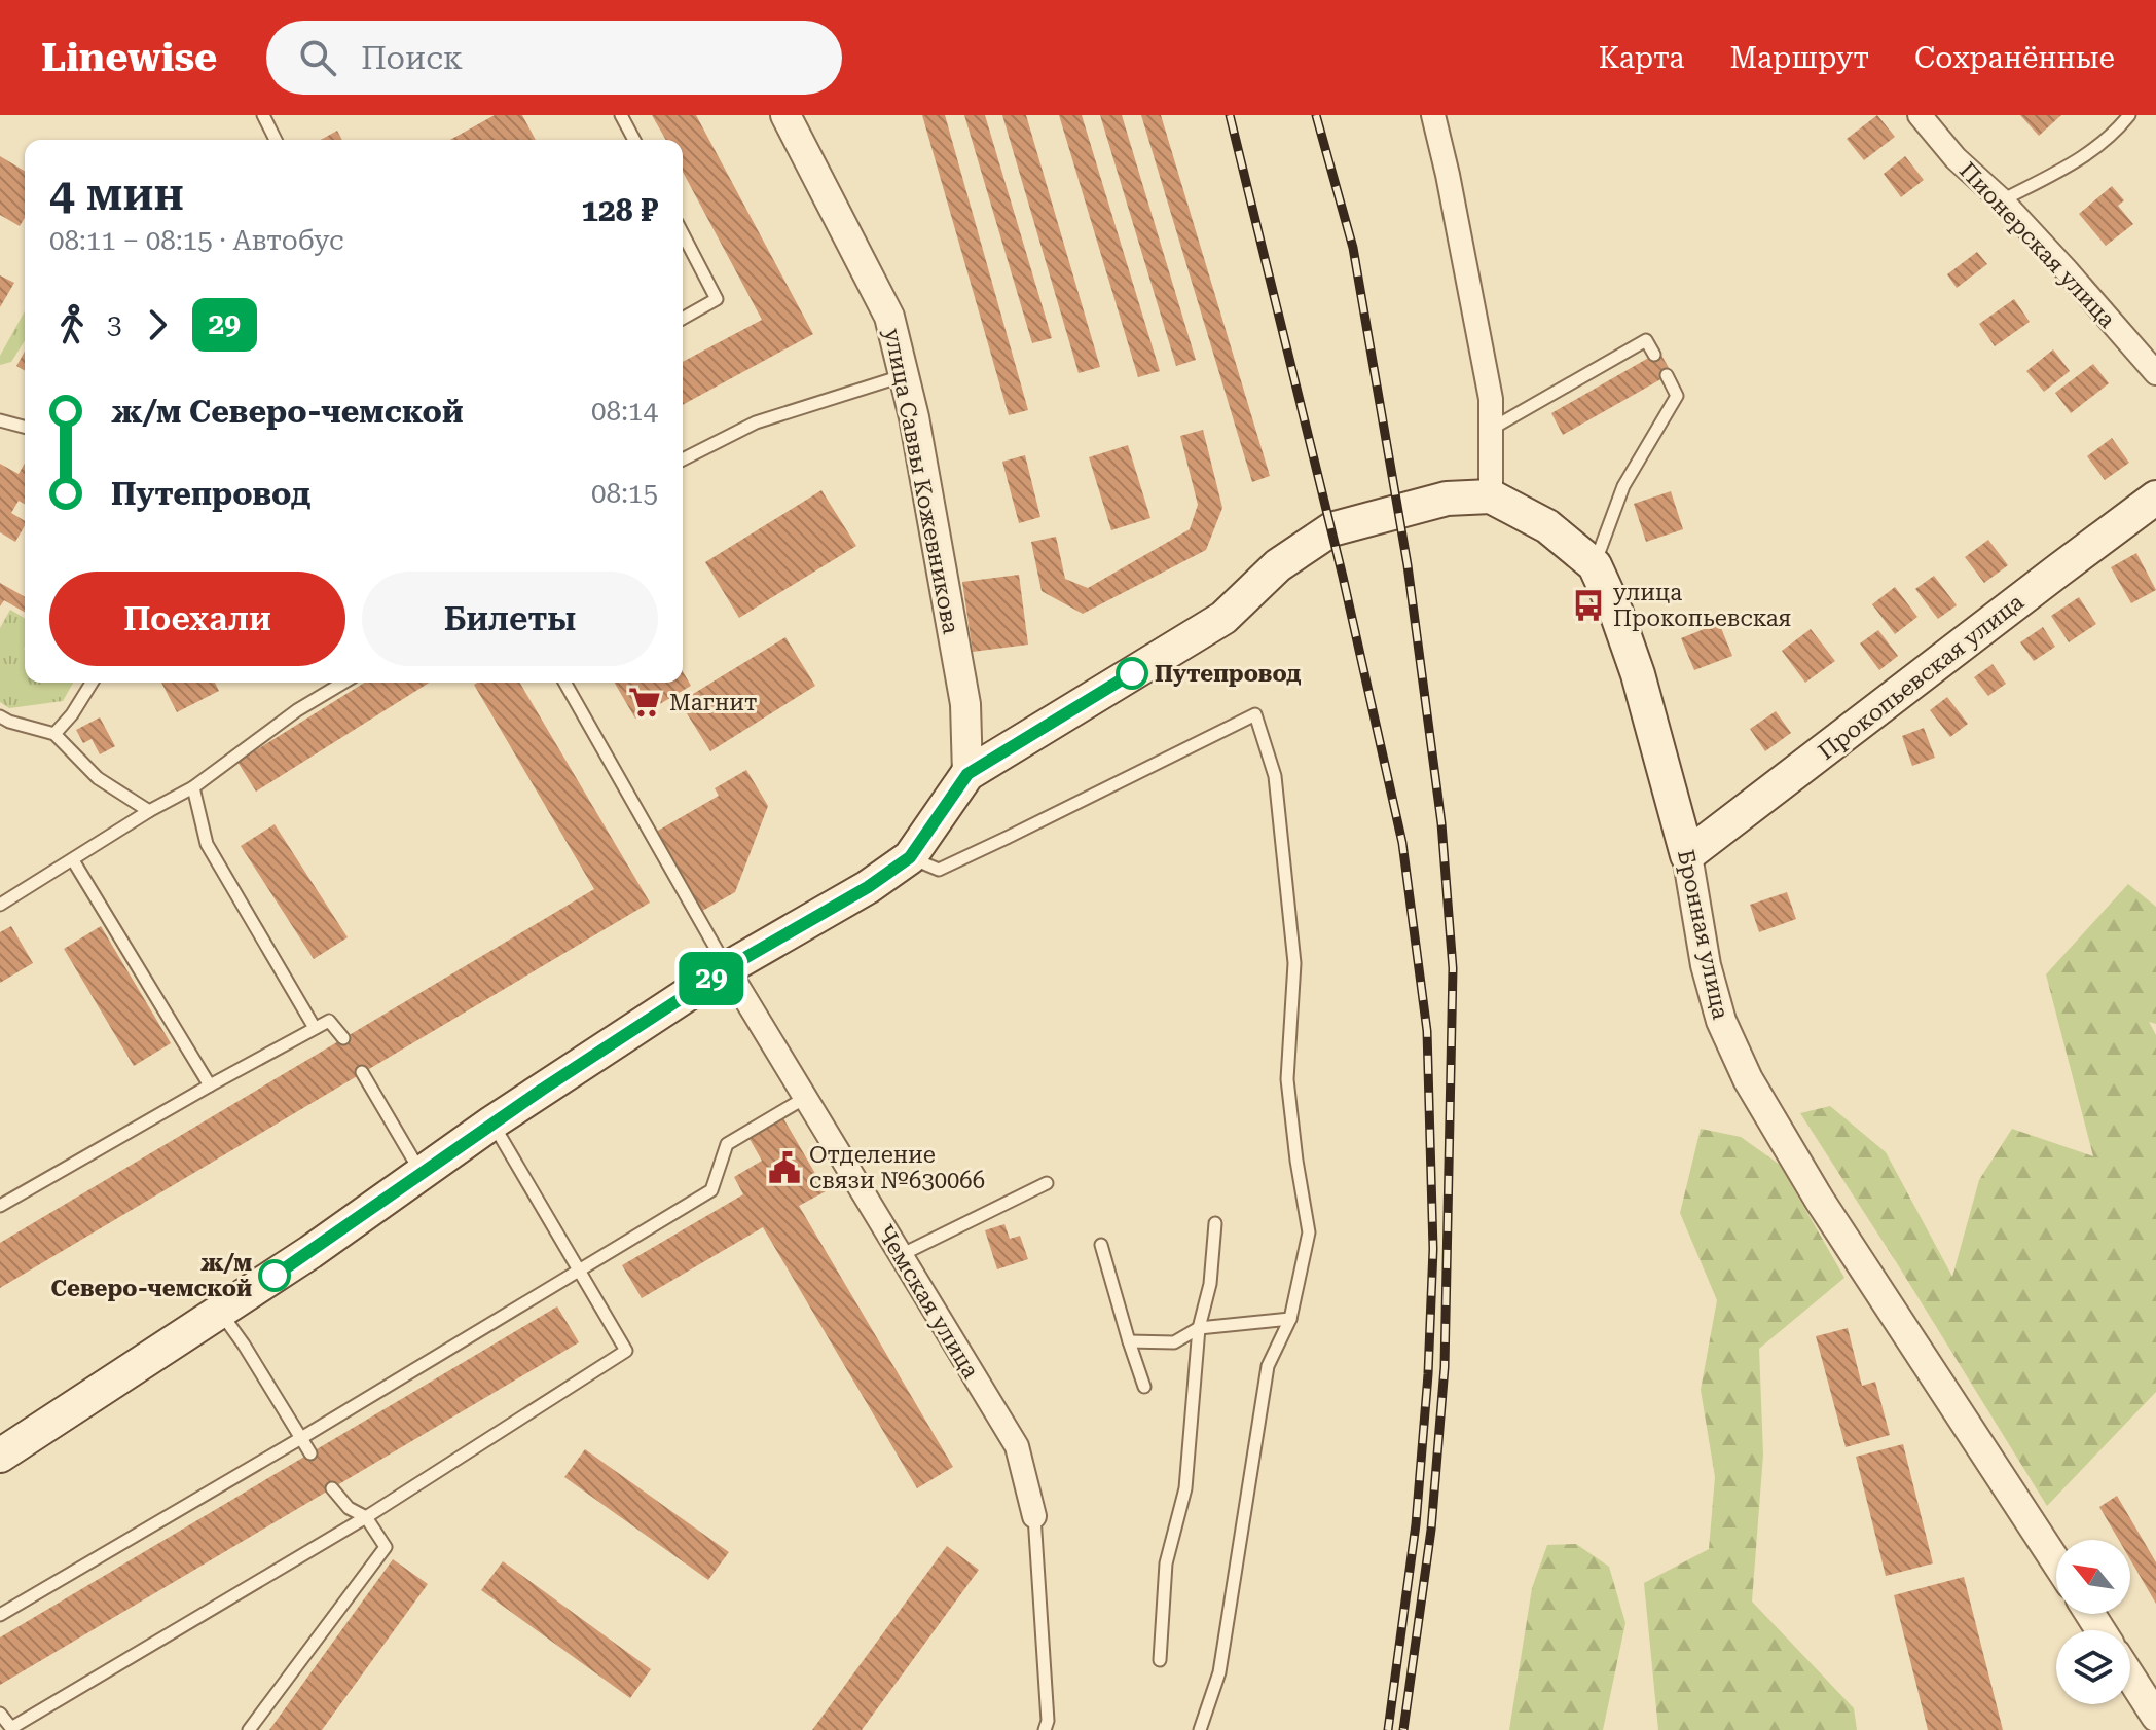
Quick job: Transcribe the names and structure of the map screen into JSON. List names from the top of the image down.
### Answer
{
  "streets": {
    "main road": ["Прокопьевская улица", "Бронная улица"],
    "street": ["Пионерская улица", "улица Саввы Кожевникова", "Чемская улица"]
  },
  "crossings": [
    ["Прокопьевская улица", "Бронная улица"]
  ],
  "places": {
    "bus stop": ["улица Прокопьевская"],
    "other": ["Путепровод", "ж/м Северо-чемской"],
    "supermarket": ["Магнит"],
    "public building": ["Отделение связи №630066"]
  },
  "lines": ["bus line 29"],
  "north": "top left",
  "page": {
    "header": "Linewise",
    "search": "Поиск",
    "nav": ["Карта", "Маршрут", "Сохранённые"],
    "on_map": "29",
    "heading": ["4 мин", "08:11 – 08:15 · Автобус", "128 ₽"],
    "legs": ["3", "29"],
    "list": [
      {
        "name": "ж/м Северо-чемской",
        "value": "08:14"
      },
      {
        "name": "Путепровод",
        "value": "08:15"
      }
    ],
    "buttons": ["Поехали", "Билеты"]
  }
}
